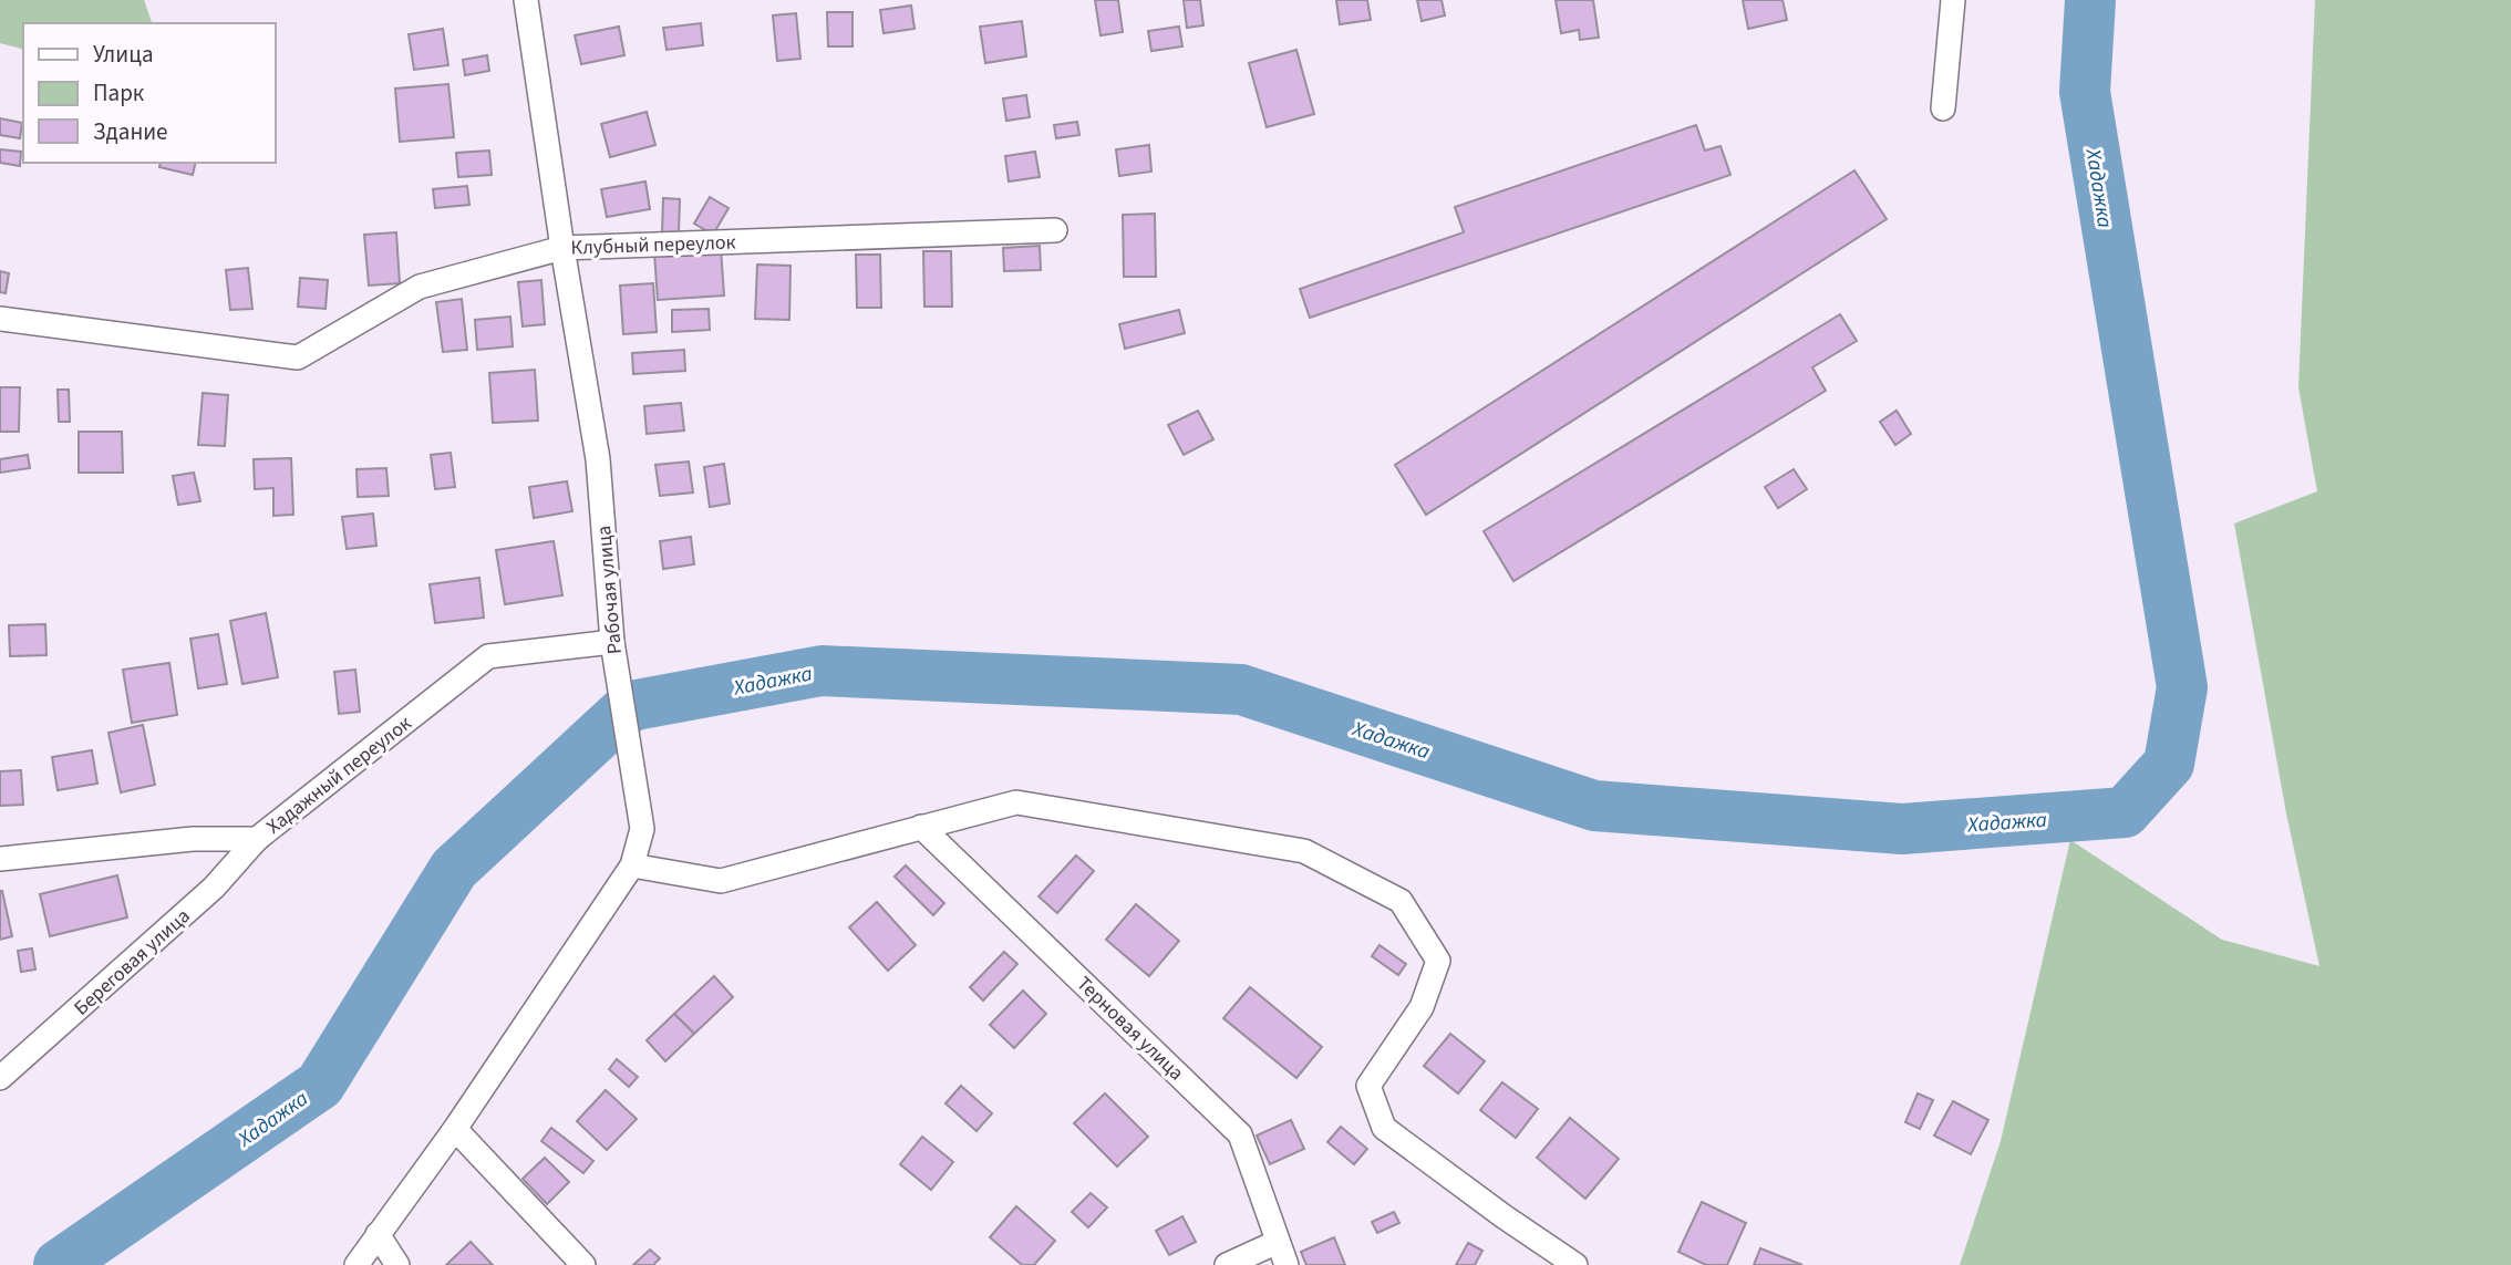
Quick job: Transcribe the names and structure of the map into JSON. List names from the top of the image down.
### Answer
{
  "streets": {
    "street": [
      "Клубный переулок",
      "Рабочая улица",
      "Хадажный переулок",
      "Береговая улица",
      "Терновая улица"
    ]
  },
  "crossings": [
    ["Клубный переулок", "Рабочая улица"],
    ["Рабочая улица", "Хадажный переулок"],
    ["Хадажный переулок", "Береговая улица"]
  ],
  "water": ["Хадажка"],
  "legend": ["Улица", "Парк", "Здание"]
}
